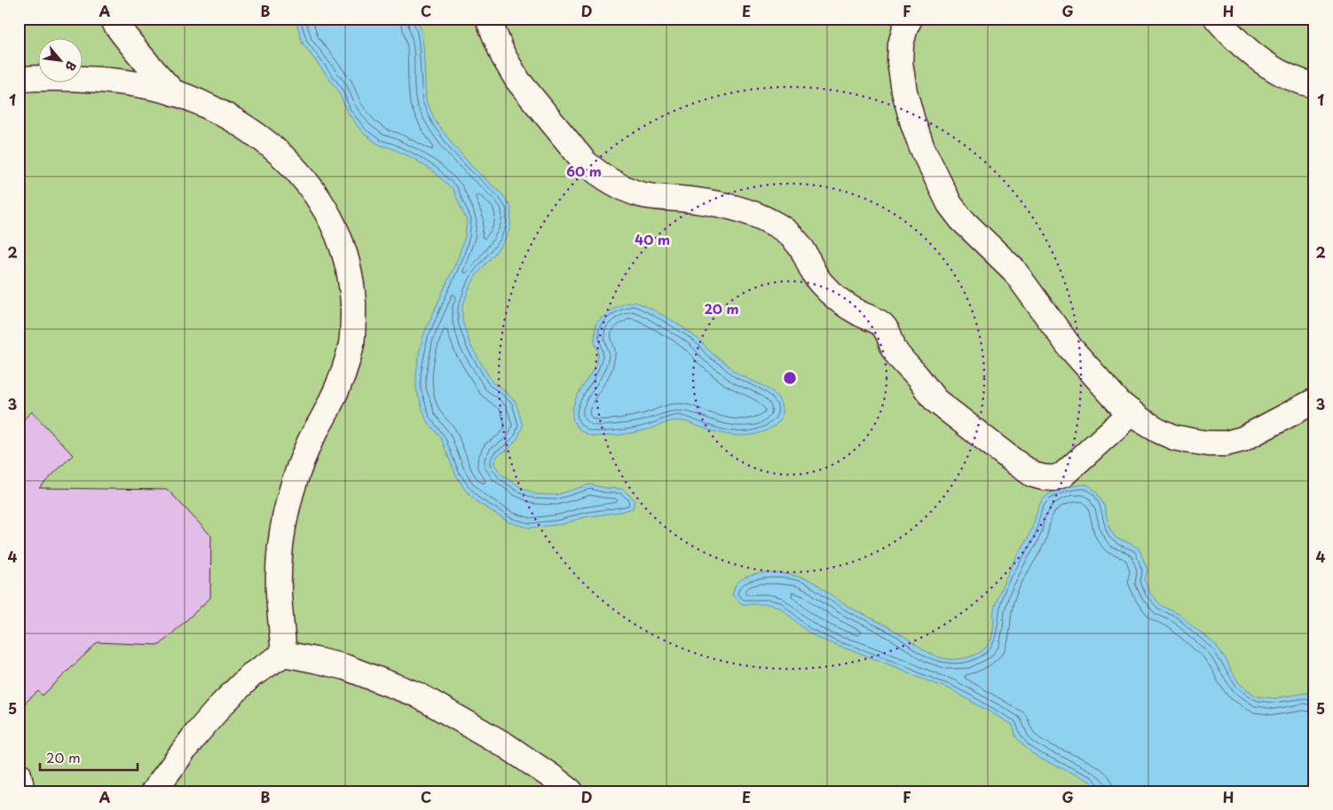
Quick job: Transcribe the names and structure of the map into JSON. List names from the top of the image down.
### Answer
{
  "scale_bar": "20 m",
  "north": "bottom right",
  "grid": {
    "columns": [
      "A",
      "B",
      "C",
      "D",
      "E",
      "F",
      "G",
      "H"
    ],
    "rows": [
      "1",
      "2",
      "3",
      "4",
      "5"
    ]
  },
  "rings": ["60 m", "40 m", "20 m"]
}
